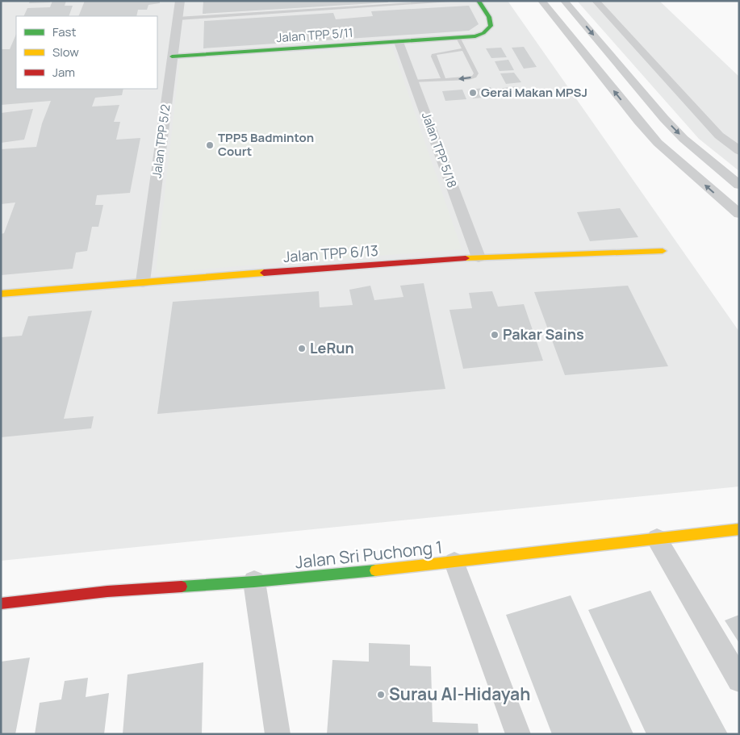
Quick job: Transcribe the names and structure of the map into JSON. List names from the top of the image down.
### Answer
{
  "streets": {
    "street": [
      "Jalan TPP 5/11",
      "Jalan TPP 5/2",
      "Jalan TPP 5/18",
      "Jalan TPP 6/13",
      "Jalan Sri Puchong 1"
    ]
  },
  "crossings": [
    ["Jalan TPP 5/11", "Jalan TPP 5/2"],
    ["Jalan TPP 5/11", "Jalan TPP 5/18"],
    ["Jalan TPP 5/2", "Jalan TPP 6/13"],
    ["Jalan TPP 5/18", "Jalan TPP 6/13"]
  ],
  "places": [
    "Gerai Makan MPSJ",
    "TPP5 Badminton Court",
    "Pakar Sains",
    "LeRun",
    "Surau Al-Hidayah"
  ],
  "legend": ["Fast", "Slow", "Jam"]
}
